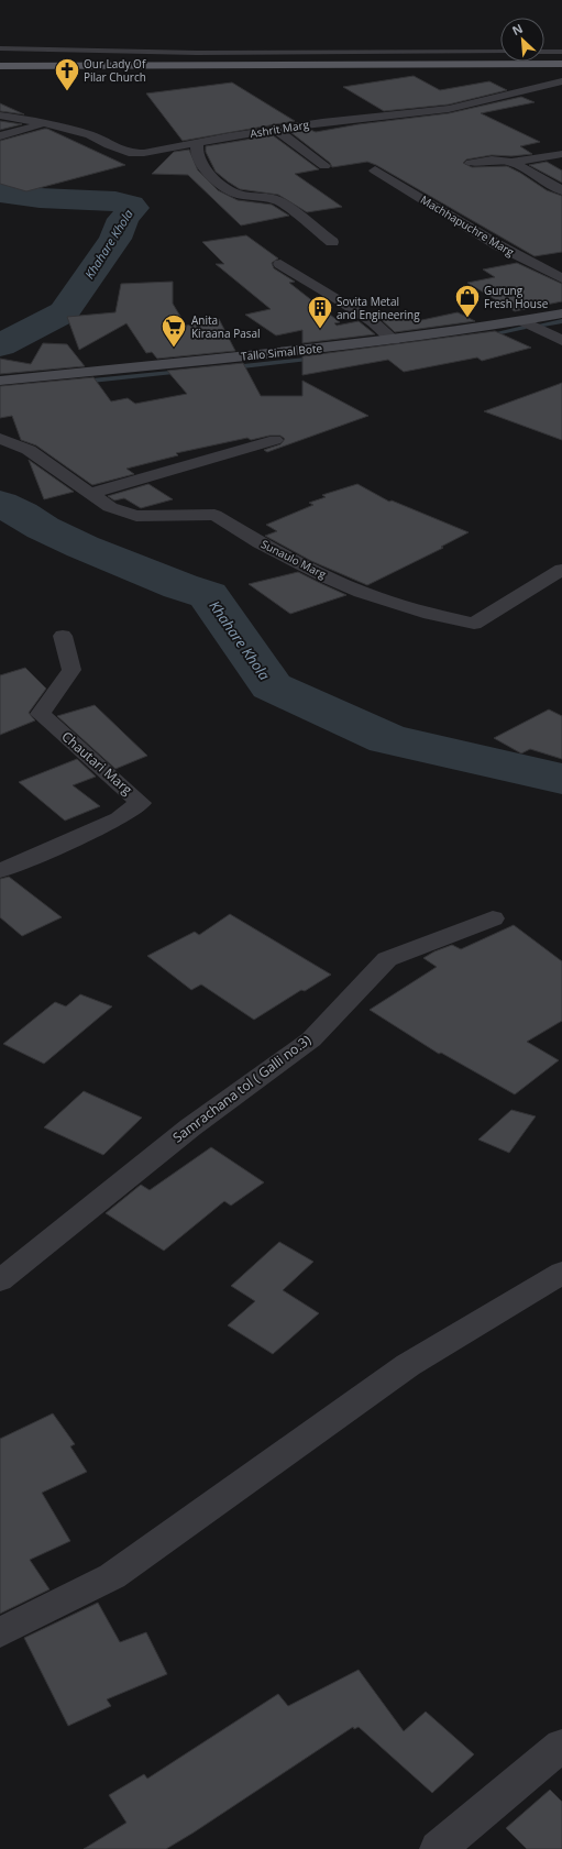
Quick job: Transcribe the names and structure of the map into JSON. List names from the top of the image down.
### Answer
{
  "streets": {
    "main road": ["Tallo Simal Bote"],
    "street": [
      "Ashrit Marg",
      "Machhapuchre Marg",
      "Sunaulo Marg",
      "Chautari Marg",
      "Samrachana tol ( Galli no.3)"
    ]
  },
  "water": ["Khahare Khola"],
  "places": {
    "church": ["Our Lady Of Pilar Church"],
    "shop": ["Gurung Fresh House"],
    "building": ["Sovita Metal and Engineering"],
    "supermarket": ["Anita Kiraana Pasal"]
  },
  "north": "top left"
}
